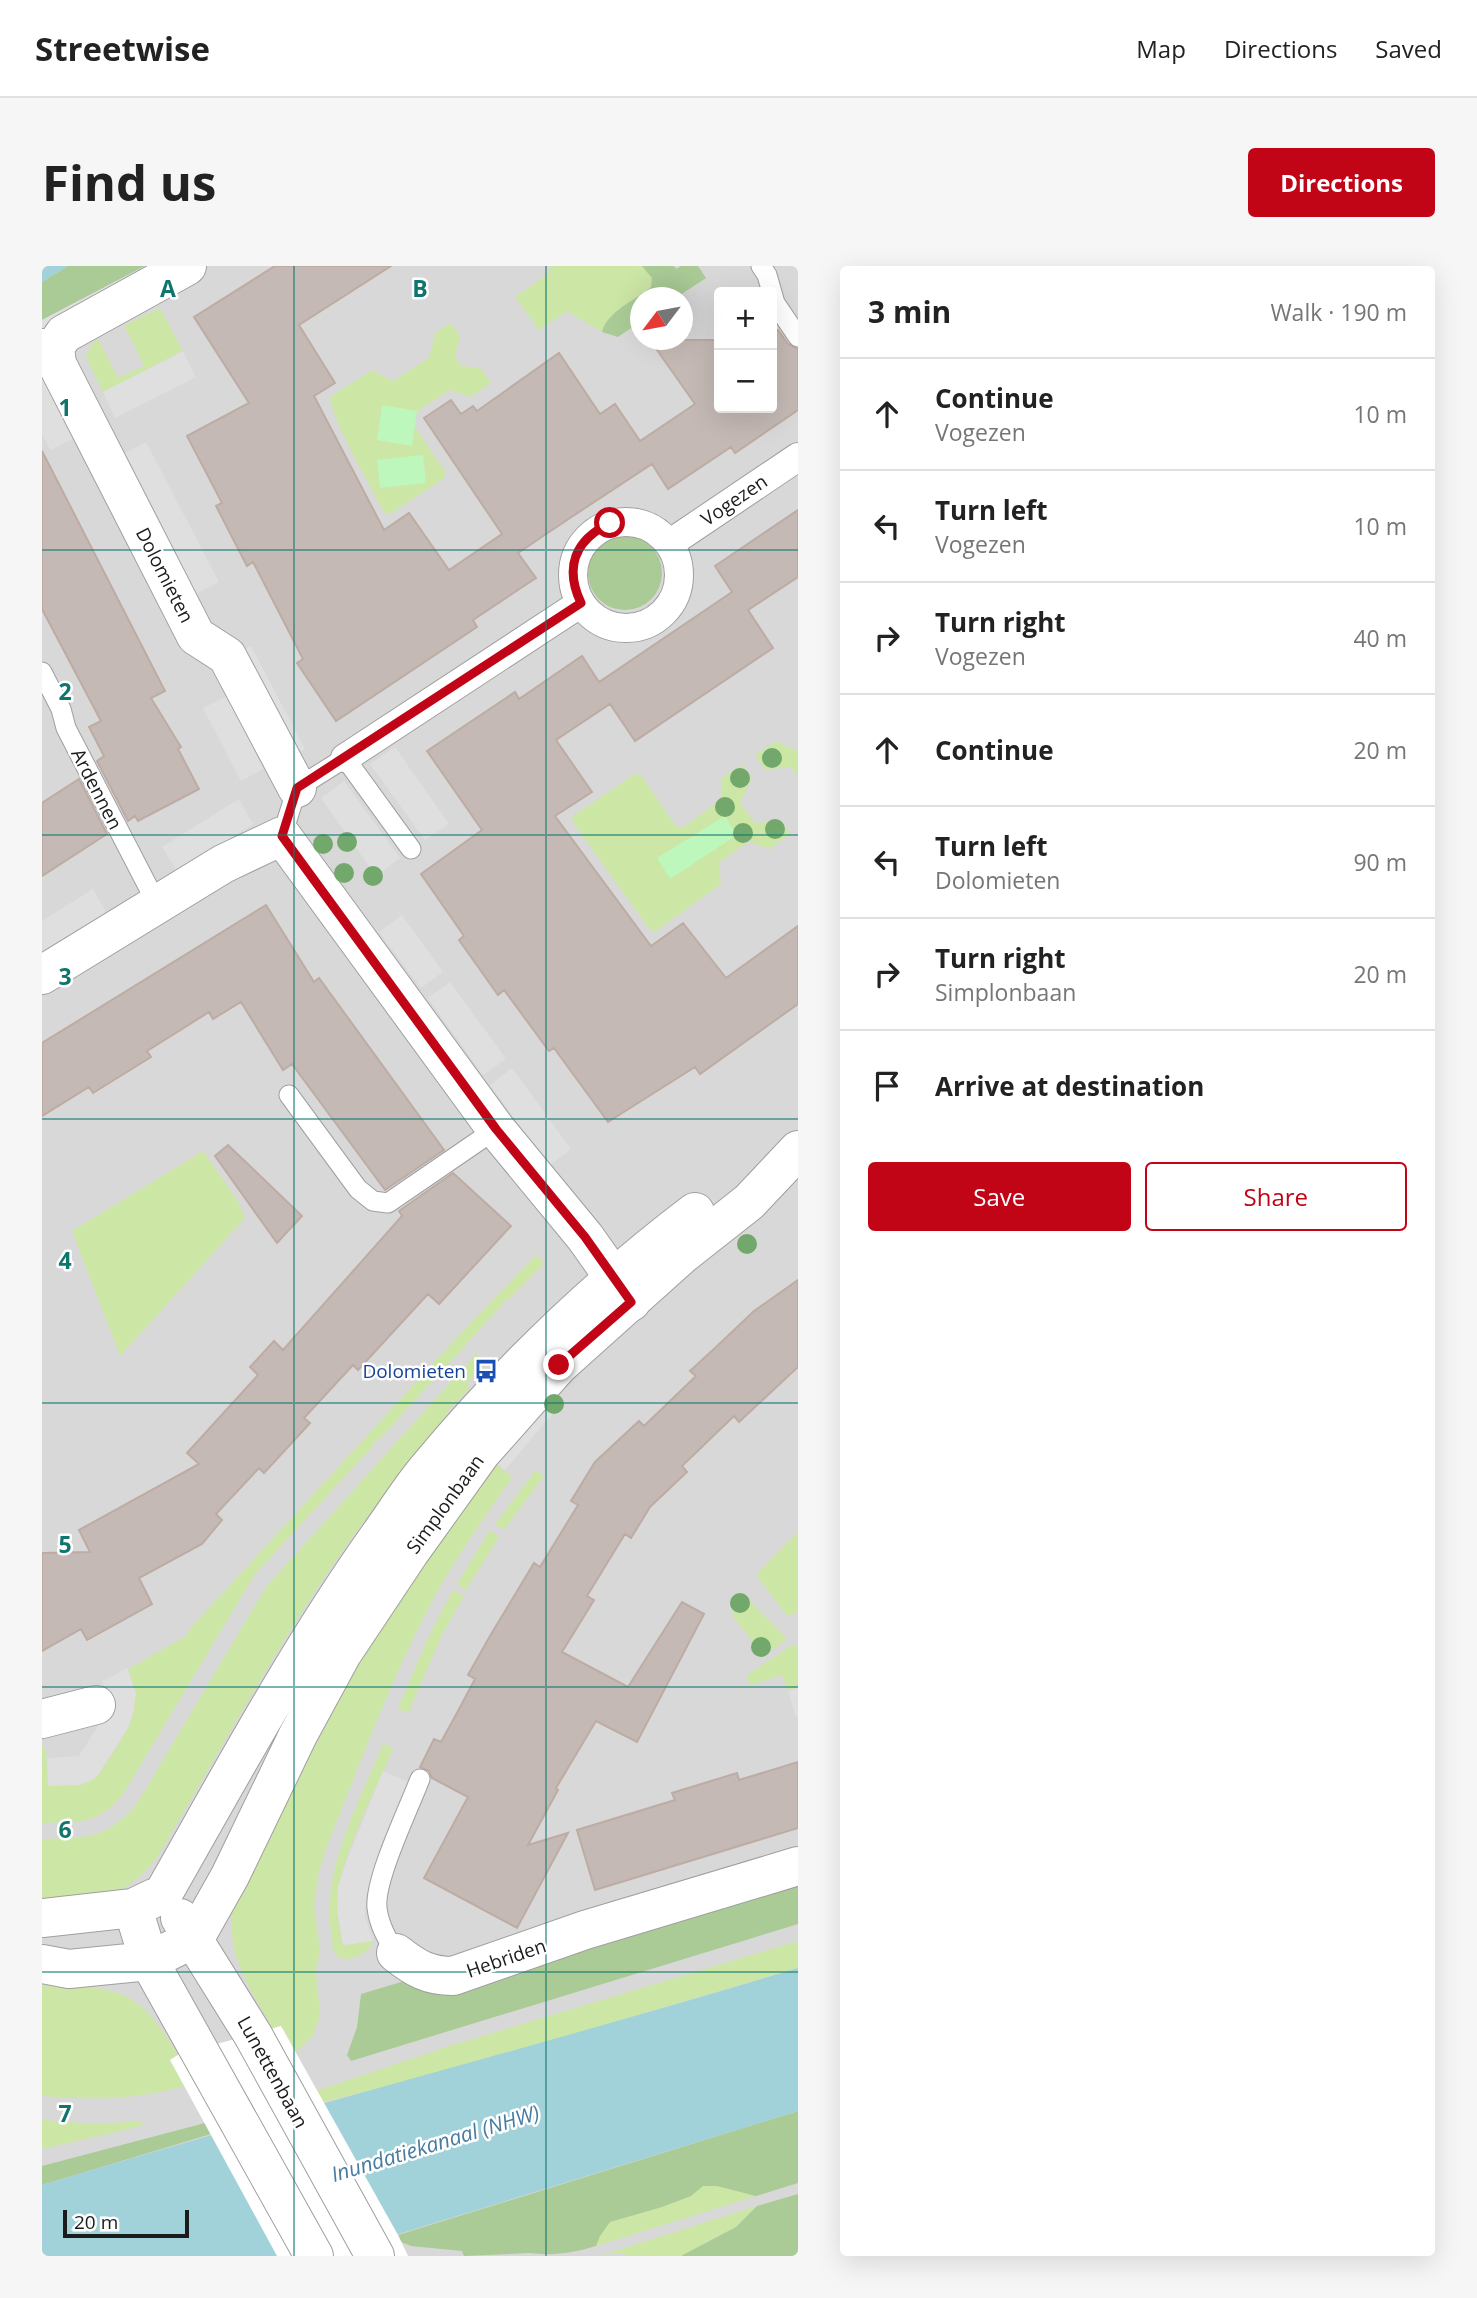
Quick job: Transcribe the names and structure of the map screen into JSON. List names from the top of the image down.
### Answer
{
  "streets": {
    "street": [
      "Vogezen",
      "Dolomieten",
      "Simplonbaan",
      "Hebriden",
      "Lunettenbaan"
    ],
    "lane": ["Ardennen"]
  },
  "crossings": [
    ["Simplonbaan", "Lunettenbaan"]
  ],
  "water": ["Inundatiekanaal (NHW)"],
  "places": {
    "bus stop": ["Dolomieten"]
  },
  "scale_bar": "20 m",
  "north": "bottom left",
  "page": {
    "header": "Streetwise",
    "nav": ["Map", "Directions", "Saved"],
    "buttons": [
      "Directions",
      ["Save", "Share"]
    ],
    "title": "Find us",
    "heading": ["3 min", "Walk · 190 m"],
    "map_buttons": ["+", "−"],
    "list": [
      ["Continue", "Vogezen", "10 m"],
      ["Turn left", "Vogezen", "10 m"],
      ["Turn right", "Vogezen", "40 m"],
      ["Continue", "20 m"],
      ["Turn left", "Dolomieten", "90 m"],
      ["Turn right", "Simplonbaan", "20 m"],
      "Arrive at destination"
    ],
    "scale": "20 m"
  },
  "grid": {
    "columns": ["A", "B"],
    "rows": [
      "1",
      "2",
      "3",
      "4",
      "5",
      "6",
      "7"
    ]
  }
}
